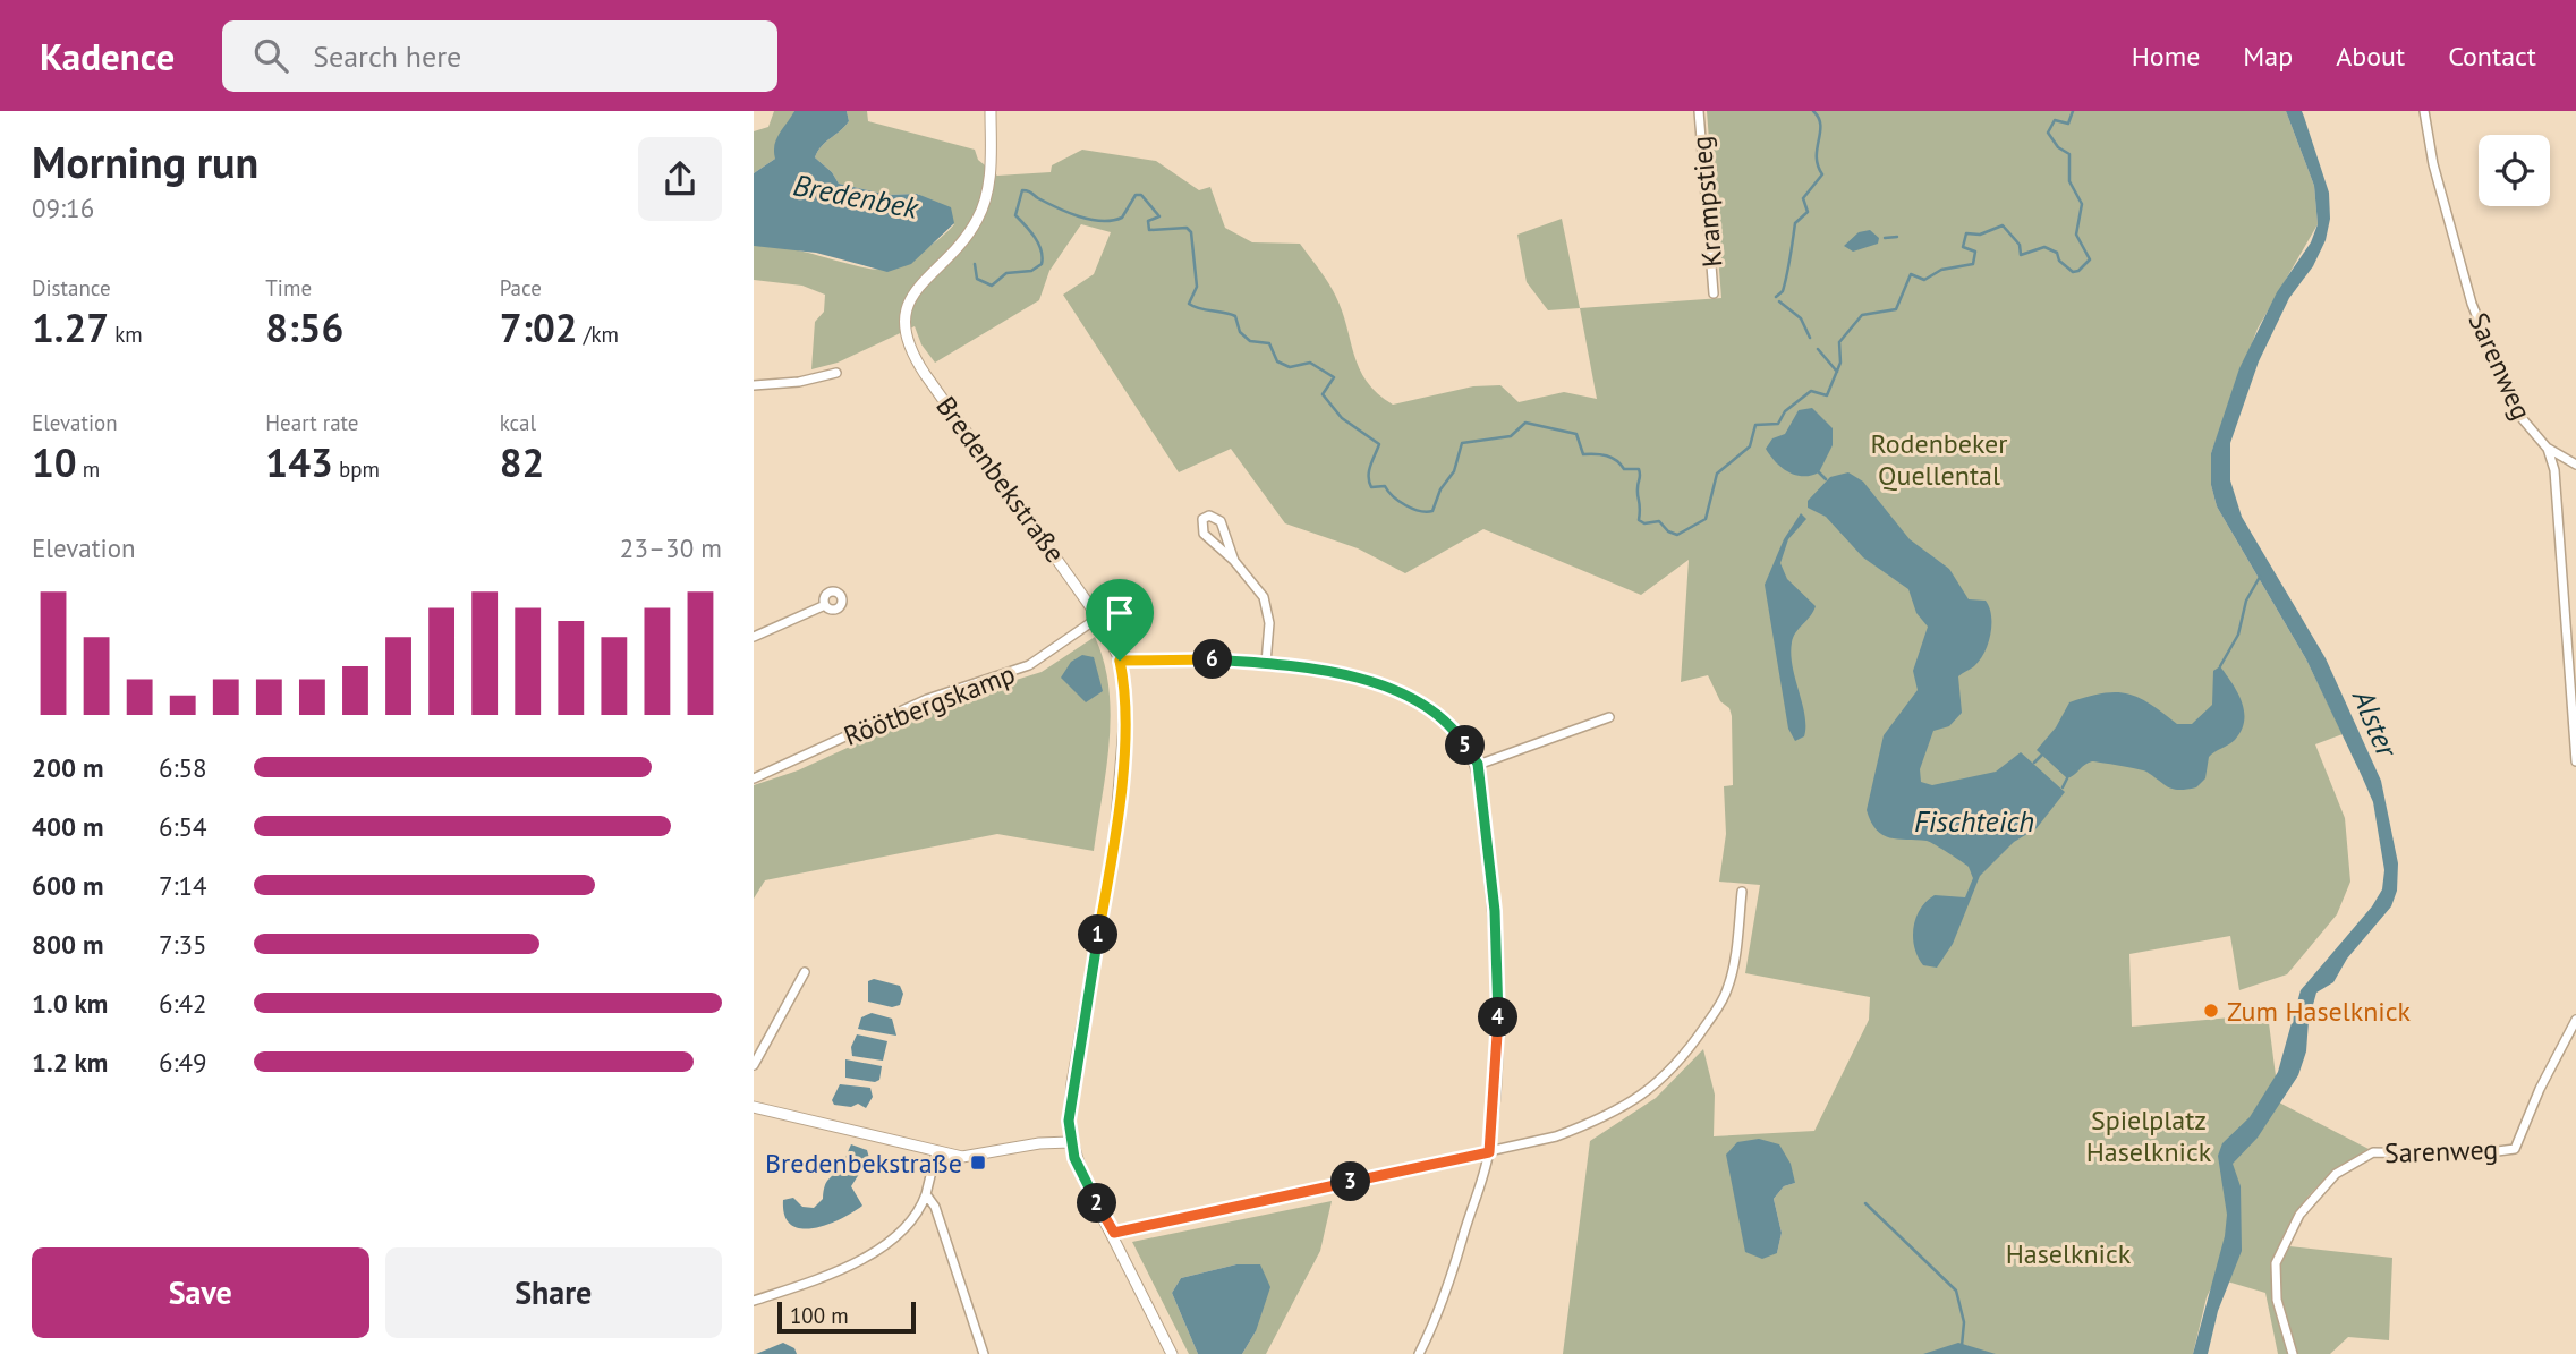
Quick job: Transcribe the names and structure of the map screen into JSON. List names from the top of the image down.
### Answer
{
  "streets": {
    "street": [
      "Krampstieg",
      "Sarenweg",
      "Bredenbekstraße",
      "Röötbergskamp"
    ]
  },
  "crossings": [
    ["Bredenbekstraße", "Röötbergskamp"]
  ],
  "water": ["Bredenbek", "Alster", "Fischteich"],
  "parks": ["Rodenbeker Quellental", "Spielplatz Haselknick", "Haselknick"],
  "places": {
    "other": ["Zum Haselknick"],
    "transit": ["Bredenbekstraße"]
  },
  "scale_bar": "100 m",
  "page": {
    "header": "Kadence",
    "search": "Search here",
    "nav": [
      "Home",
      "Map",
      "About",
      "Contact"
    ],
    "heading": ["Morning run", "09:16"],
    "stats": [
      ["Distance", "1.27 km"],
      ["Time", "8:56"],
      ["Pace", "7:02 /km"],
      ["Elevation", "10 m"],
      ["Heart rate", "143 bpm"],
      ["kcal", "82"]
    ],
    "chart": ["Elevation", "23–30 m"],
    "pins": [
      "6",
      "5",
      "1",
      "4",
      "3",
      "2"
    ],
    "list": [
      {
        "name": "200 m",
        "note": "6:58"
      },
      {
        "name": "400 m",
        "note": "6:54"
      },
      {
        "name": "600 m",
        "note": "7:14"
      },
      {
        "name": "800 m",
        "note": "7:35"
      },
      {
        "name": "1.0 km",
        "note": "6:42"
      },
      {
        "name": "1.2 km",
        "note": "6:49"
      }
    ],
    "buttons": ["Save", "Share"],
    "scale": "100 m"
  }
}
